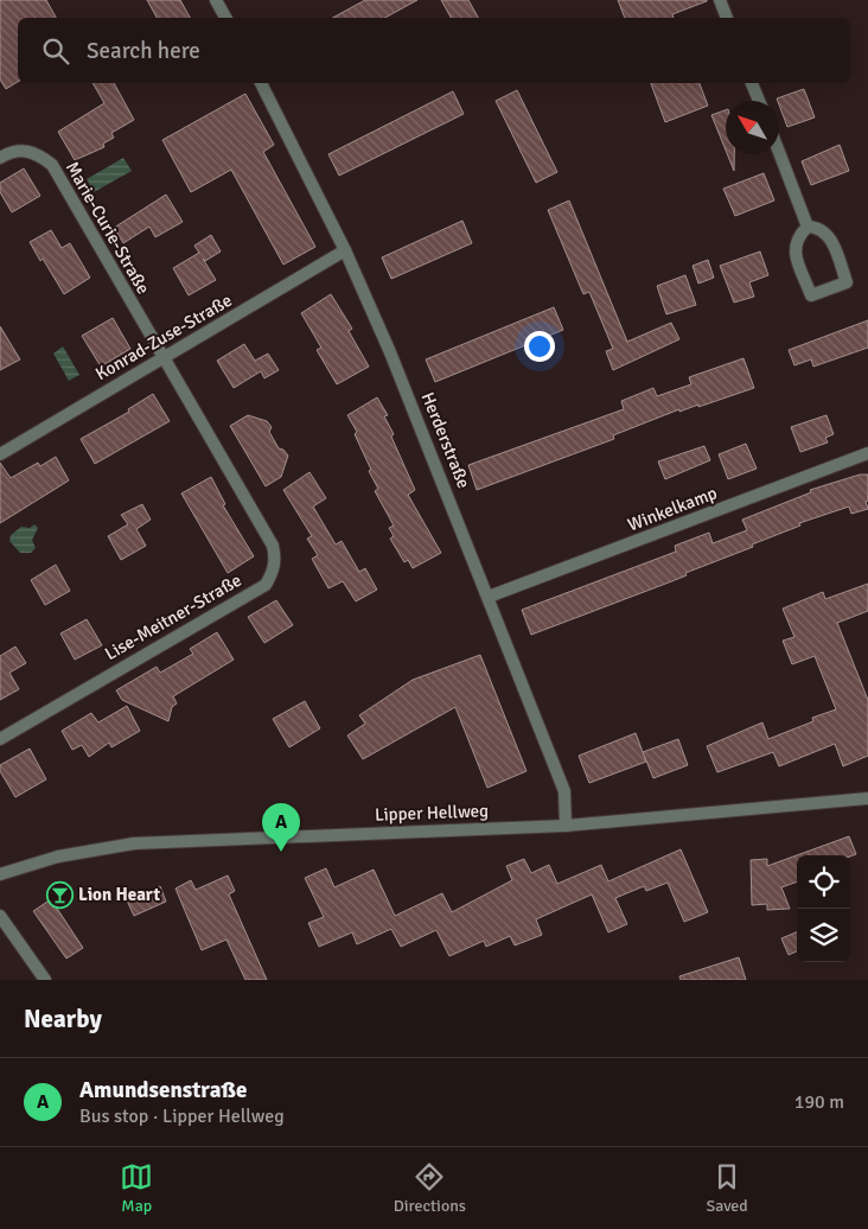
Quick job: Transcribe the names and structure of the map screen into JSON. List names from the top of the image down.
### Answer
{
  "streets": {
    "street": [
      "Marie-Curie-Straße",
      "Konrad-Zuse-Straße",
      "Herderstraße",
      "Winkelkamp",
      "Lise-Meitner-Straße",
      "Lipper Hellweg"
    ]
  },
  "crossings": [
    ["Marie-Curie-Straße", "Konrad-Zuse-Straße"],
    ["Marie-Curie-Straße", "Lise-Meitner-Straße"],
    ["Konrad-Zuse-Straße", "Herderstraße"],
    ["Konrad-Zuse-Straße", "Lise-Meitner-Straße"],
    ["Herderstraße", "Winkelkamp"],
    ["Herderstraße", "Lipper Hellweg"]
  ],
  "places": {
    "bar": ["Lion Heart"]
  },
  "north": "top left",
  "page": {
    "search": "Search here",
    "pins": "A",
    "heading": "Nearby",
    "list": [
      {
        "mark": "A",
        "name": "Amundsenstraße",
        "note": "Bus stop · Lipper Hellweg",
        "value": "190 m"
      }
    ],
    "nav": ["Map", "Directions", "Saved"]
  }
}
